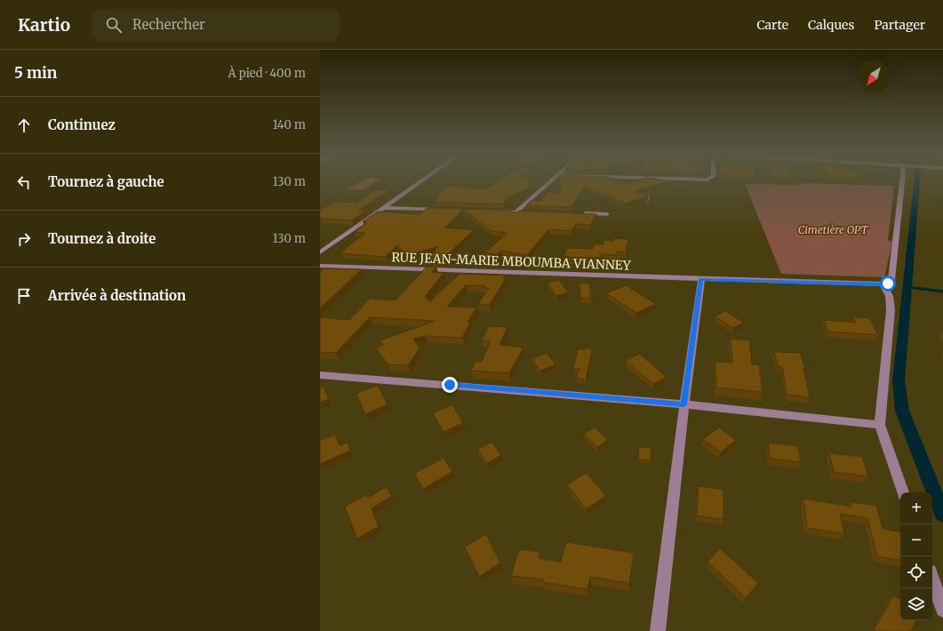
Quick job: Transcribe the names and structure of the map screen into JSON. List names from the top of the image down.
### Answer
{
  "streets": {
    "street": ["RUE JEAN-MARIE MBOUMBA VIANNEY"]
  },
  "parks": ["Cimetière OPT"],
  "north": "bottom left",
  "page": {
    "header": "Kartio",
    "search": "Rechercher",
    "nav": ["Carte", "Calques", "Partager"],
    "heading": ["5 min", "À pied · 400 m"],
    "list": [
      ["Continuez", "140 m"],
      ["Tournez à gauche", "130 m"],
      ["Tournez à droite", "130 m"],
      "Arrivée à destination"
    ],
    "map_buttons": ["+", "−"]
  }
}
